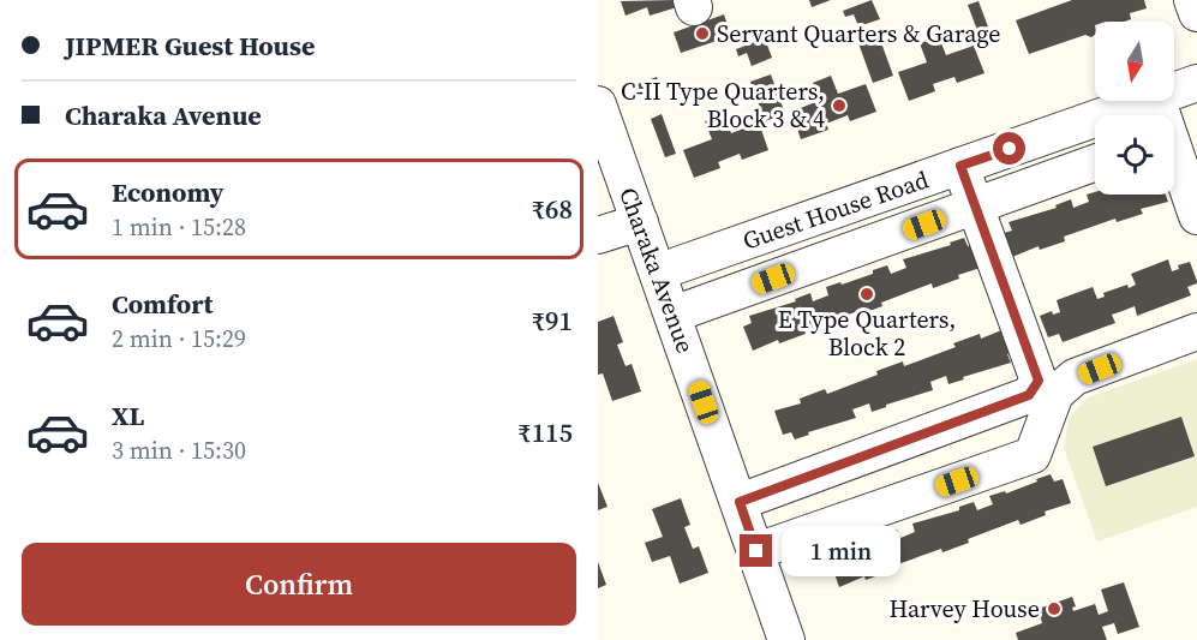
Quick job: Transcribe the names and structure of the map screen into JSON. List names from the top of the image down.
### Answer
{
  "streets": {
    "street": ["Guest House Road", "Charaka Avenue"]
  },
  "crossings": [
    ["Guest House Road", "Charaka Avenue"]
  ],
  "places": [
    "Servant Quarters & Garage",
    "C-II Type Quarters, Block 3 & 4",
    "E Type Quarters, Block 2",
    "Harvey House"
  ],
  "north": "bottom",
  "page": {
    "banner": ["JIPMER Guest House", "Charaka Avenue"],
    "list": [
      {
        "name": "Economy",
        "note": "1 min · 15:28",
        "value": "₹68"
      },
      {
        "name": "Comfort",
        "note": "2 min · 15:29",
        "value": "₹91"
      },
      {
        "name": "XL",
        "note": "3 min · 15:30",
        "value": "₹115"
      }
    ],
    "bubble": "1 min",
    "buttons": "Confirm"
  }
}
